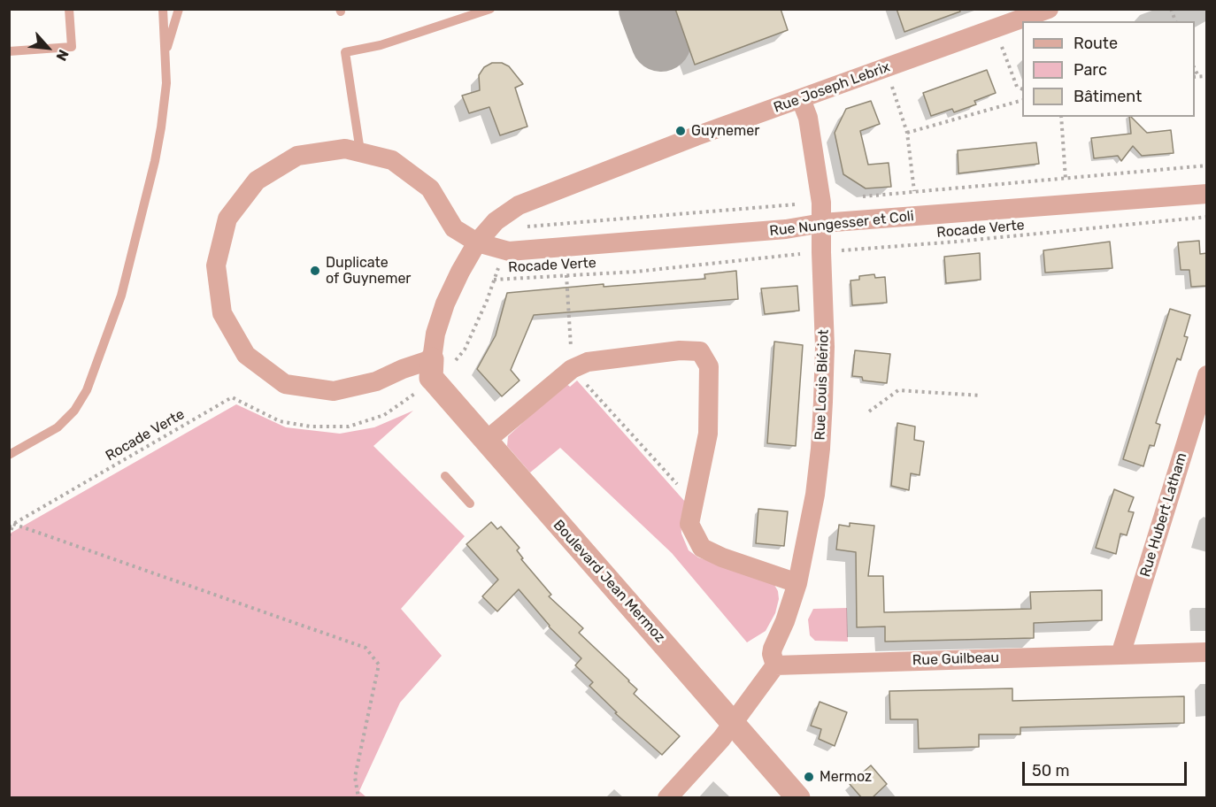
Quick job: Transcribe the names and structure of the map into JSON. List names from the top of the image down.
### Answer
{
  "streets": {
    "street": [
      "Rue Joseph Lebrix",
      "Rue Nungesser et Coli",
      "Rue Louis Blériot",
      "Rue Hubert Latham",
      "Boulevard Jean Mermoz",
      "Rue Guilbeau"
    ],
    "path": ["Rocade Verte"]
  },
  "crossings": [
    ["Rue Joseph Lebrix", "Rue Nungesser et Coli"],
    ["Rue Joseph Lebrix", "Rocade Verte"],
    ["Rue Joseph Lebrix", "Rue Louis Blériot"],
    ["Rue Joseph Lebrix", "Boulevard Jean Mermoz"],
    ["Rue Nungesser et Coli", "Rocade Verte"],
    ["Rue Nungesser et Coli", "Rue Louis Blériot"],
    ["Rue Nungesser et Coli", "Boulevard Jean Mermoz"],
    ["Rocade Verte", "Rue Louis Blériot"],
    ["Rocade Verte", "Boulevard Jean Mermoz"],
    ["Rue Louis Blériot", "Rue Guilbeau"],
    ["Rue Hubert Latham", "Rue Guilbeau"]
  ],
  "places": ["Guynemer", "Duplicate of Guynemer", "Mermoz"],
  "legend": ["Route", "Parc", "Bâtiment"],
  "scale_bar": "50 m",
  "north": "bottom right"
}
